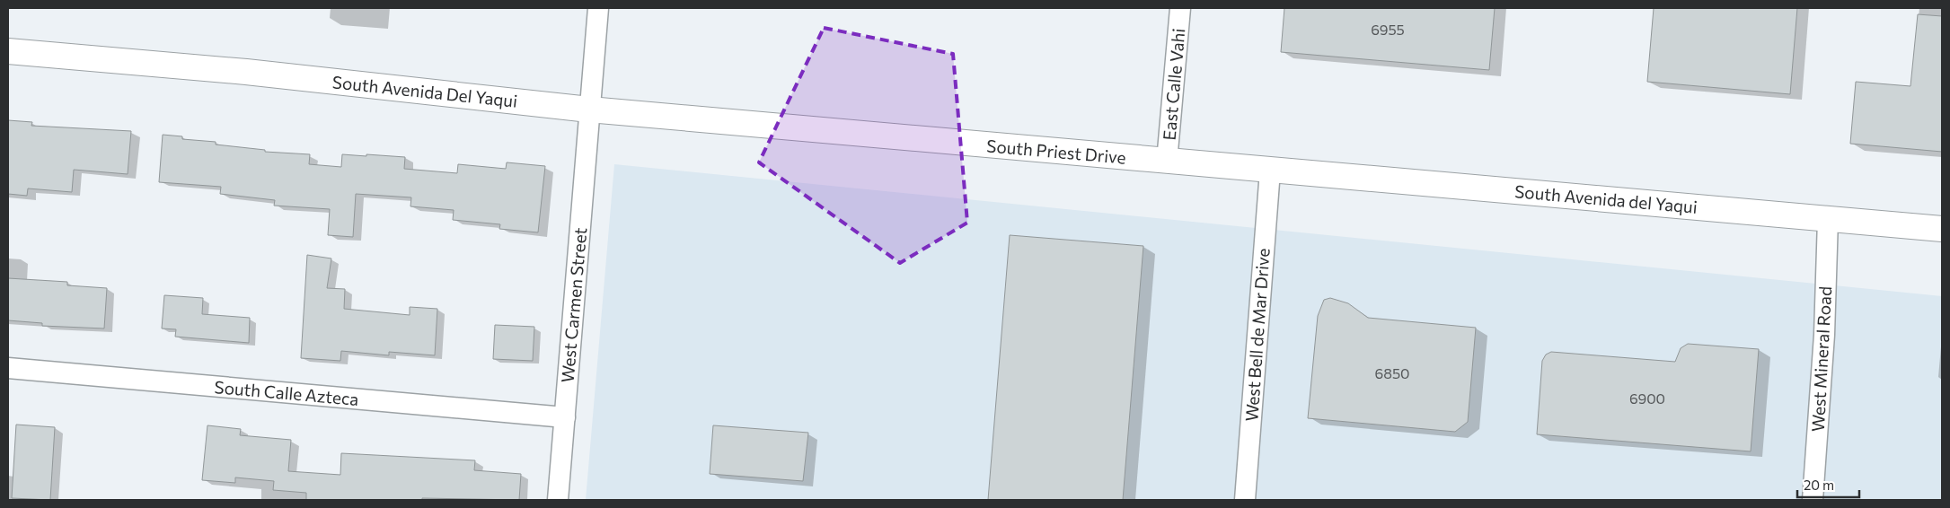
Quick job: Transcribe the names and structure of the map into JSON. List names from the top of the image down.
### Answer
{
  "streets": {
    "street": [
      "East Calle Vahi",
      "South Avenida Del Yaqui",
      "South Priest Drive",
      "South Avenida del Yaqui",
      "West Carmen Street",
      "West Bell de Mar Drive",
      "West Mineral Road",
      "South Calle Azteca"
    ]
  },
  "crossings": [
    ["East Calle Vahi", "South Priest Drive"],
    ["South Avenida Del Yaqui", "South Priest Drive"],
    ["South Avenida Del Yaqui", "West Carmen Street"],
    ["South Priest Drive", "South Avenida del Yaqui"],
    ["South Priest Drive", "West Bell de Mar Drive"],
    ["South Avenida del Yaqui", "West Bell de Mar Drive"],
    ["South Avenida del Yaqui", "West Mineral Road"],
    ["West Carmen Street", "South Calle Azteca"]
  ],
  "house_numbers": ["6955", "6850", "6900"],
  "scale_bar": "20 m"
}
